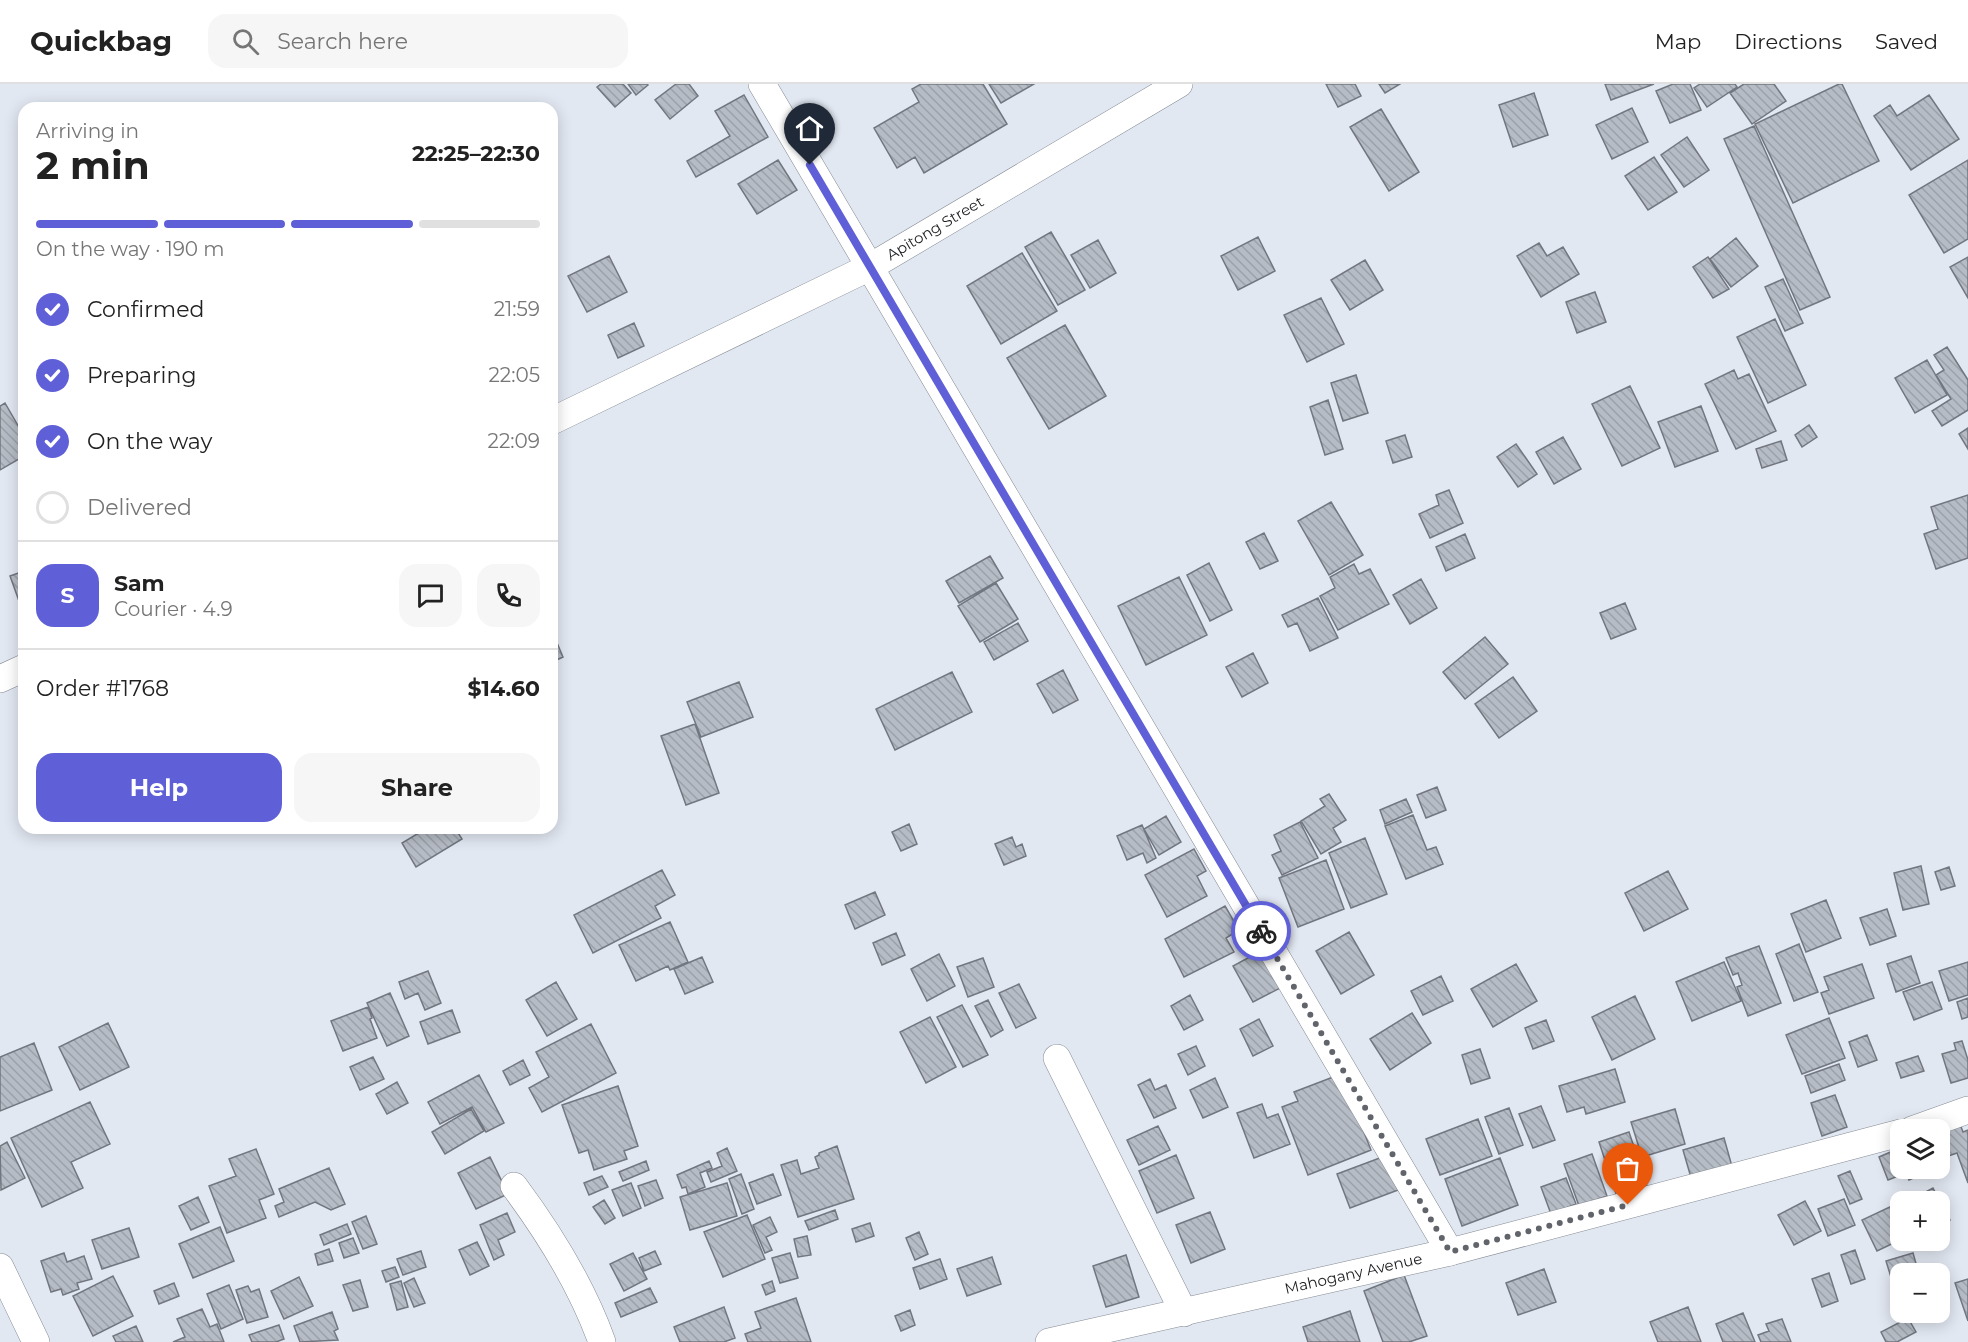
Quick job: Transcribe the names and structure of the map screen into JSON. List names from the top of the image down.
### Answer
{
  "streets": {
    "street": ["Apitong Street", "Mahogany Avenue"]
  },
  "page": {
    "header": "Quickbag",
    "search": "Search here",
    "nav": ["Map", "Directions", "Saved"],
    "heading": ["2 min", "Arriving in", "22:25–22:30"],
    "panel": [
      "Sam",
      "Courier · 4.9",
      "Order #1768",
      "$14.60"
    ],
    "bar": "On the way · 190 m",
    "list": [
      ["Confirmed", "21:59"],
      ["Preparing", "22:05"],
      ["On the way", "22:09"],
      "Delivered"
    ],
    "round": "S",
    "buttons": ["Help", "Share"],
    "map_buttons": ["+", "−"]
  }
}
